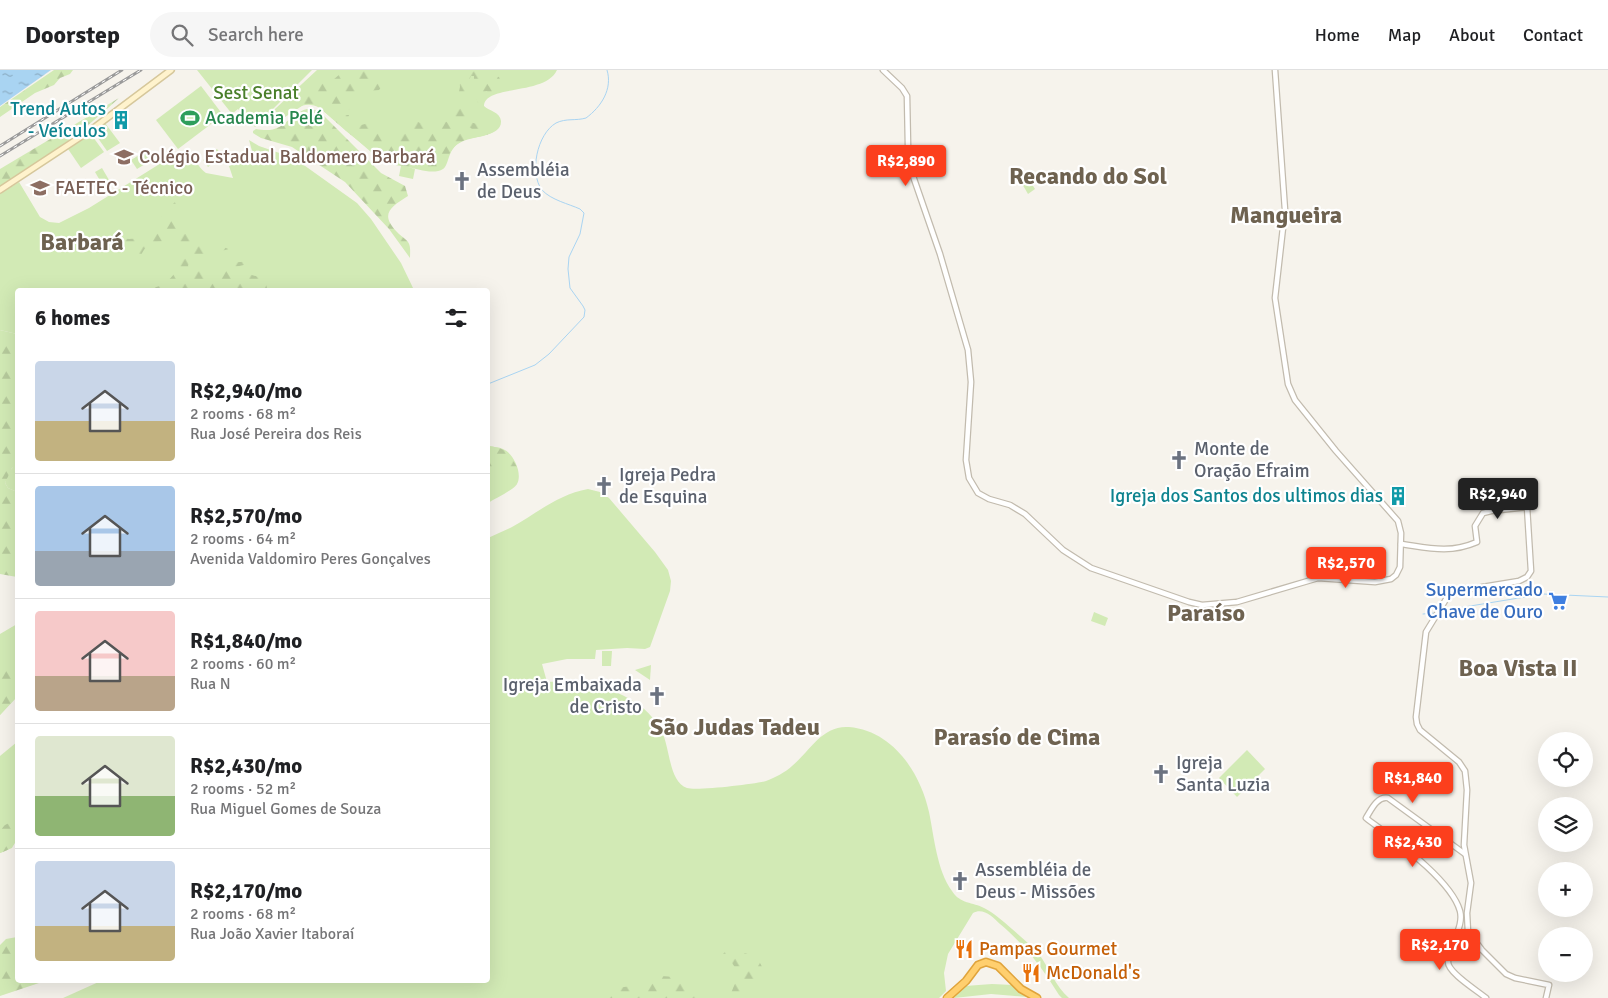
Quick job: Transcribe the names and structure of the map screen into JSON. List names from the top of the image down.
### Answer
{
  "districts": [
    "Recando do Sol",
    "Mangueira",
    "Barbará",
    "Paraíso",
    "Boa Vista II",
    "São Judas Tadeu",
    "Parasío de Cima"
  ],
  "parks": ["Sest Senat"],
  "places": {
    "sports": ["Academia Pelé"],
    "building": ["Trend Autos - Veículos", "Igreja dos Santos dos ultimos dias"],
    "school or university": ["Colégio Estadual Baldomero Barbará", "FAETEC - Técnico"],
    "church": [
      "Assembléia de Deus",
      "Monte de Oração Efraim",
      "Igreja Pedra de Esquina",
      "Igreja Embaixada de Cristo",
      "Igreja Santa Luzia",
      "Assembléia de Deus - Missões"
    ],
    "supermarket": ["Supermercado Chave de Ouro"],
    "restaurant": ["Pampas Gourmet", "McDonald's"]
  },
  "page": {
    "header": "Doorstep",
    "search": "Search here",
    "nav": [
      "Home",
      "Map",
      "About",
      "Contact"
    ],
    "price": [
      "R$2,890",
      "R$2,940",
      "R$2,570",
      "R$1,840",
      "R$2,430",
      "R$2,170"
    ],
    "heading": "6 homes",
    "list": [
      {
        "name": "R$2,940/mo",
        "note": "2 rooms · 68 m² · Rua José Pereira dos Reis"
      },
      {
        "name": "R$2,570/mo",
        "note": "2 rooms · 64 m² · Avenida Valdomiro Peres Gonçalves"
      },
      {
        "name": "R$1,840/mo",
        "note": "2 rooms · 60 m² · Rua N"
      },
      {
        "name": "R$2,430/mo",
        "note": "2 rooms · 52 m² · Rua Miguel Gomes de Souza"
      },
      {
        "name": "R$2,170/mo",
        "note": "2 rooms · 68 m² · Rua João Xavier Itaboraí"
      }
    ],
    "map_buttons": ["+", "−"]
  }
}
